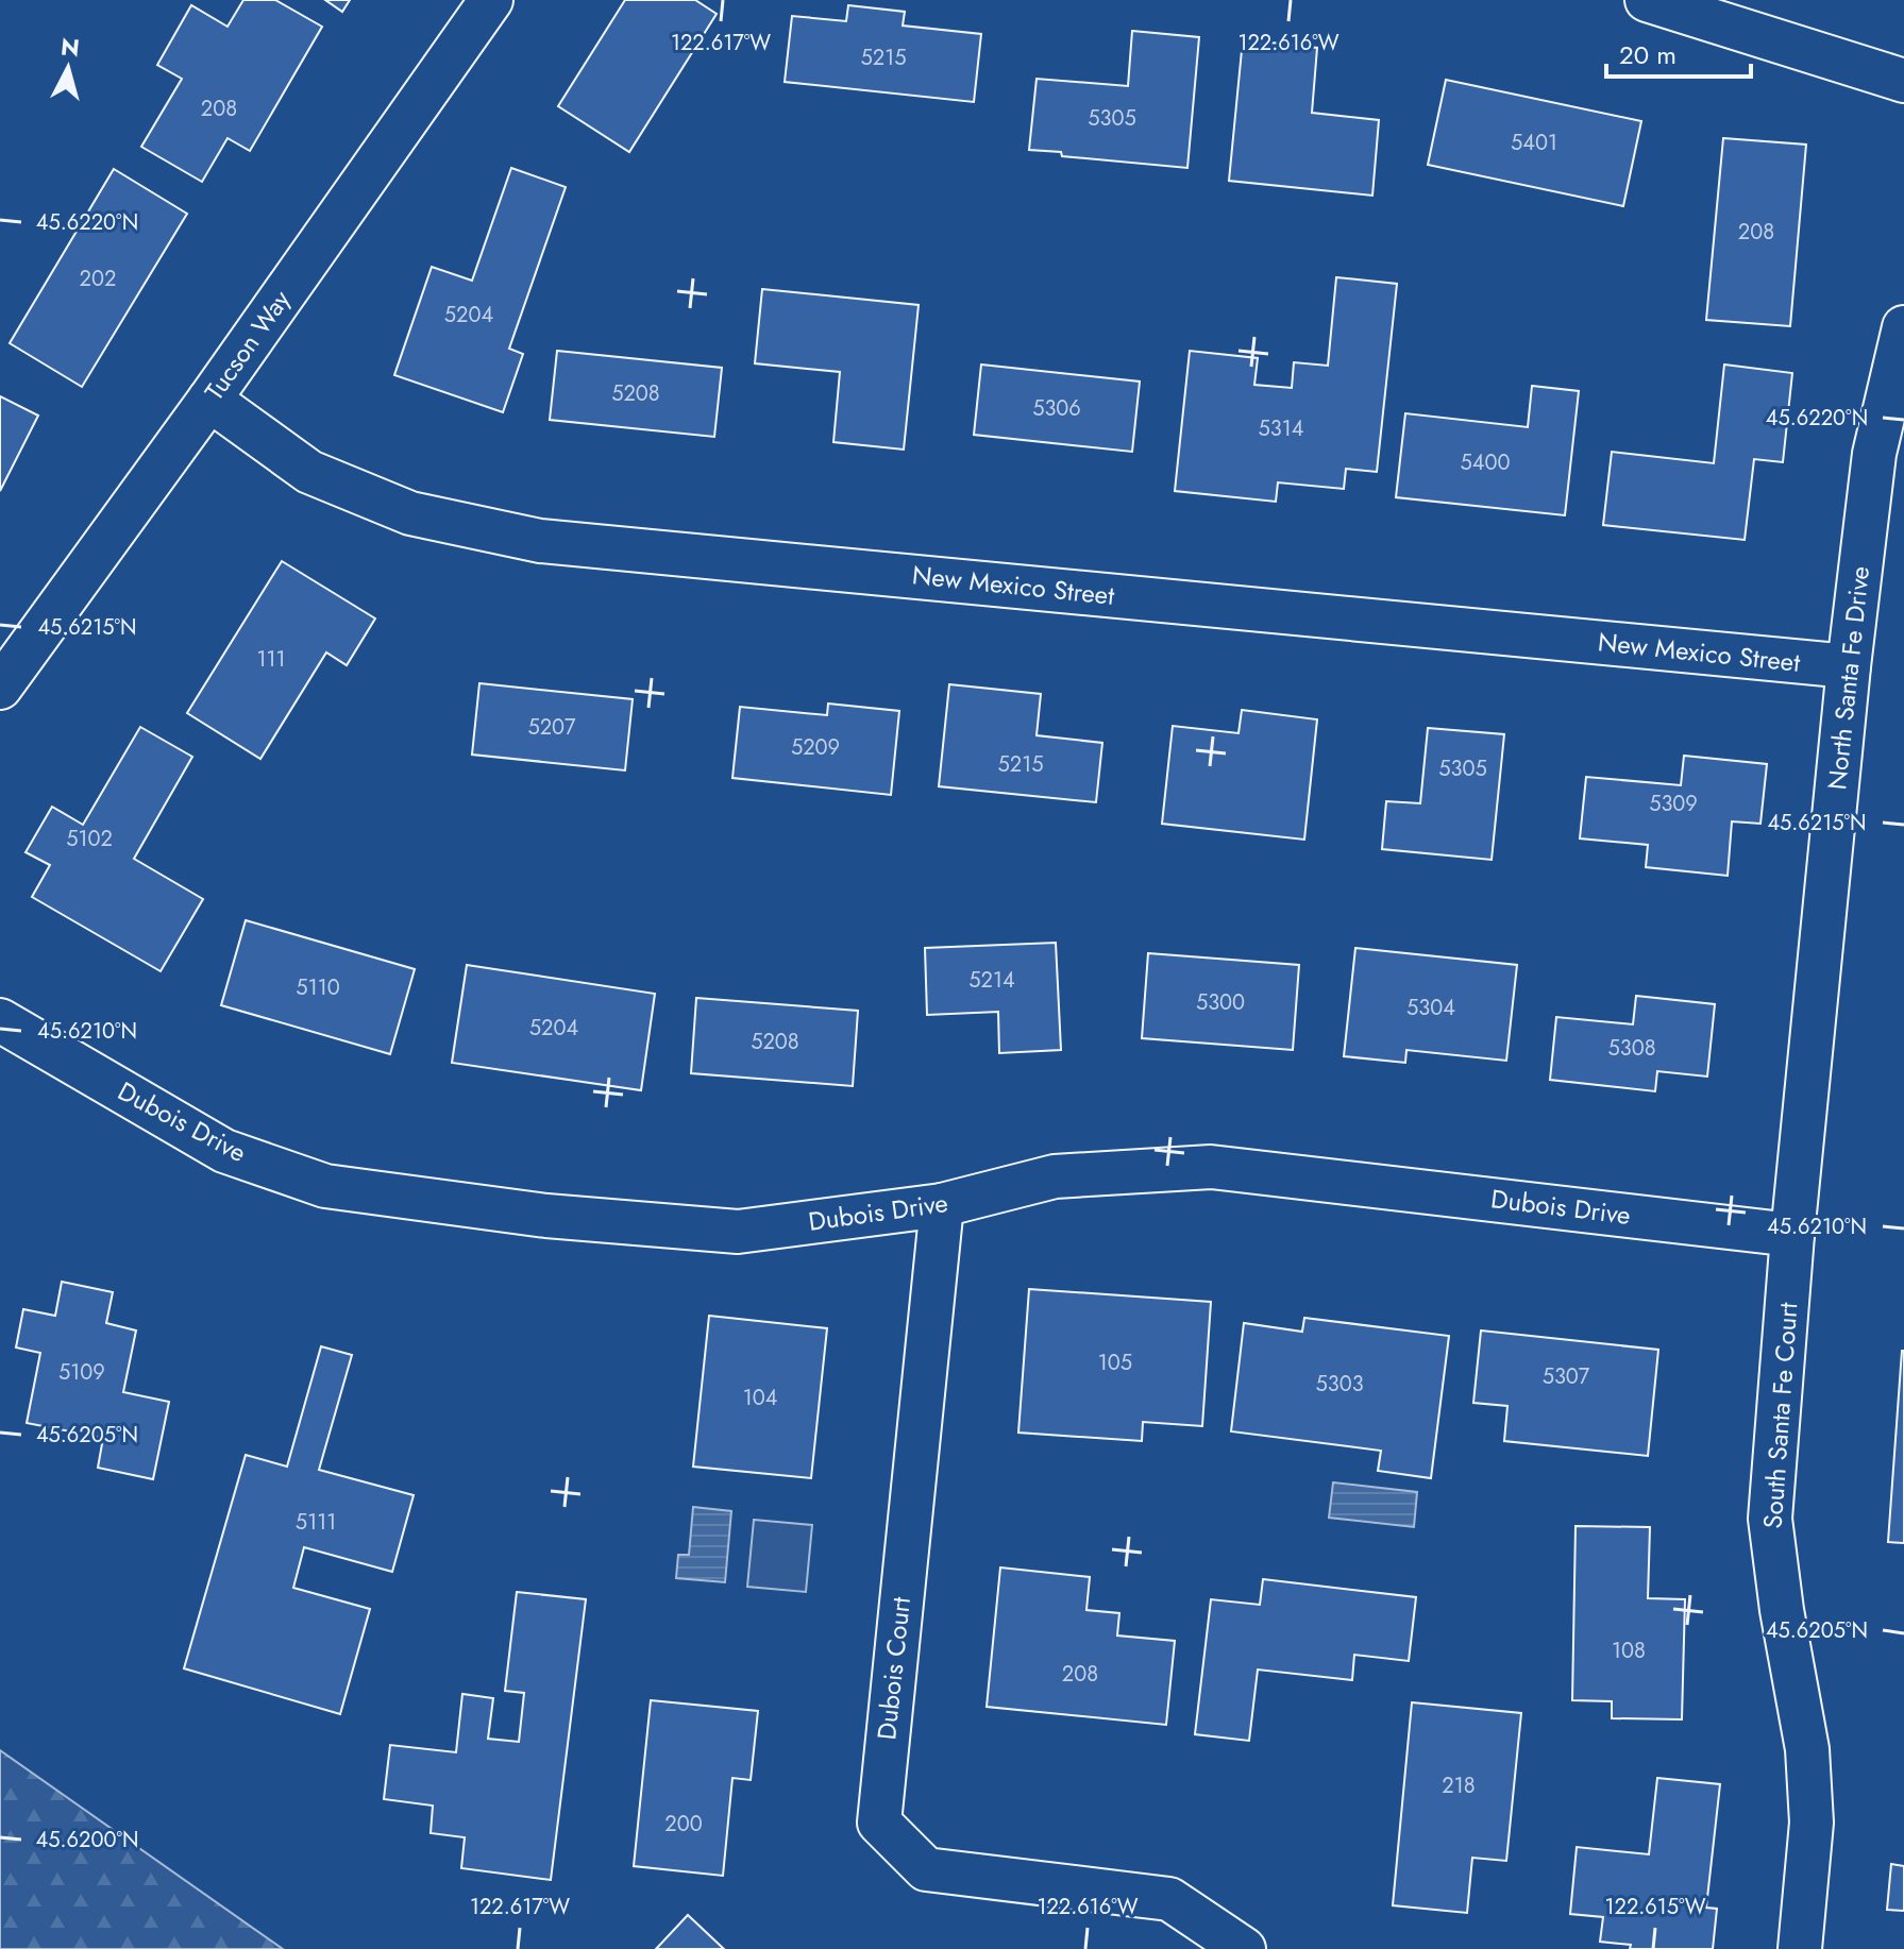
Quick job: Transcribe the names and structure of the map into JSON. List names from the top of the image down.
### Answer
{
  "streets": {
    "street": [
      "Tucson Way",
      "New Mexico Street",
      "North Santa Fe Drive",
      "Dubois Drive",
      "South Santa Fe Court",
      "Dubois Court"
    ]
  },
  "crossings": [
    ["Tucson Way", "New Mexico Street"],
    ["New Mexico Street", "North Santa Fe Drive"],
    ["North Santa Fe Drive", "Dubois Drive"],
    ["North Santa Fe Drive", "South Santa Fe Court"],
    ["Dubois Drive", "South Santa Fe Court"],
    ["Dubois Drive", "Dubois Court"]
  ],
  "house_numbers": [
    "5215",
    "208",
    "5305",
    "5401",
    "208",
    "202",
    "5204",
    "5208",
    "5306",
    "5314",
    "5400",
    "111",
    "5207",
    "5209",
    "5215",
    "5305",
    "5309",
    "5102",
    "5214",
    "5110",
    "5300",
    "5304",
    "5204",
    "5208",
    "5308",
    "105",
    "5109",
    "5307",
    "5303",
    "104",
    "5111",
    "108",
    "208",
    "218",
    "200"
  ],
  "scale_bar": "20 m",
  "north": "top",
  "coordinates": [
    "122.617°W",
    "122.616°W",
    "45.6220°N",
    "45.6215°N",
    "45.6210°N",
    "45.6205°N",
    "45.6200°N",
    "122.615°W"
  ]
}
